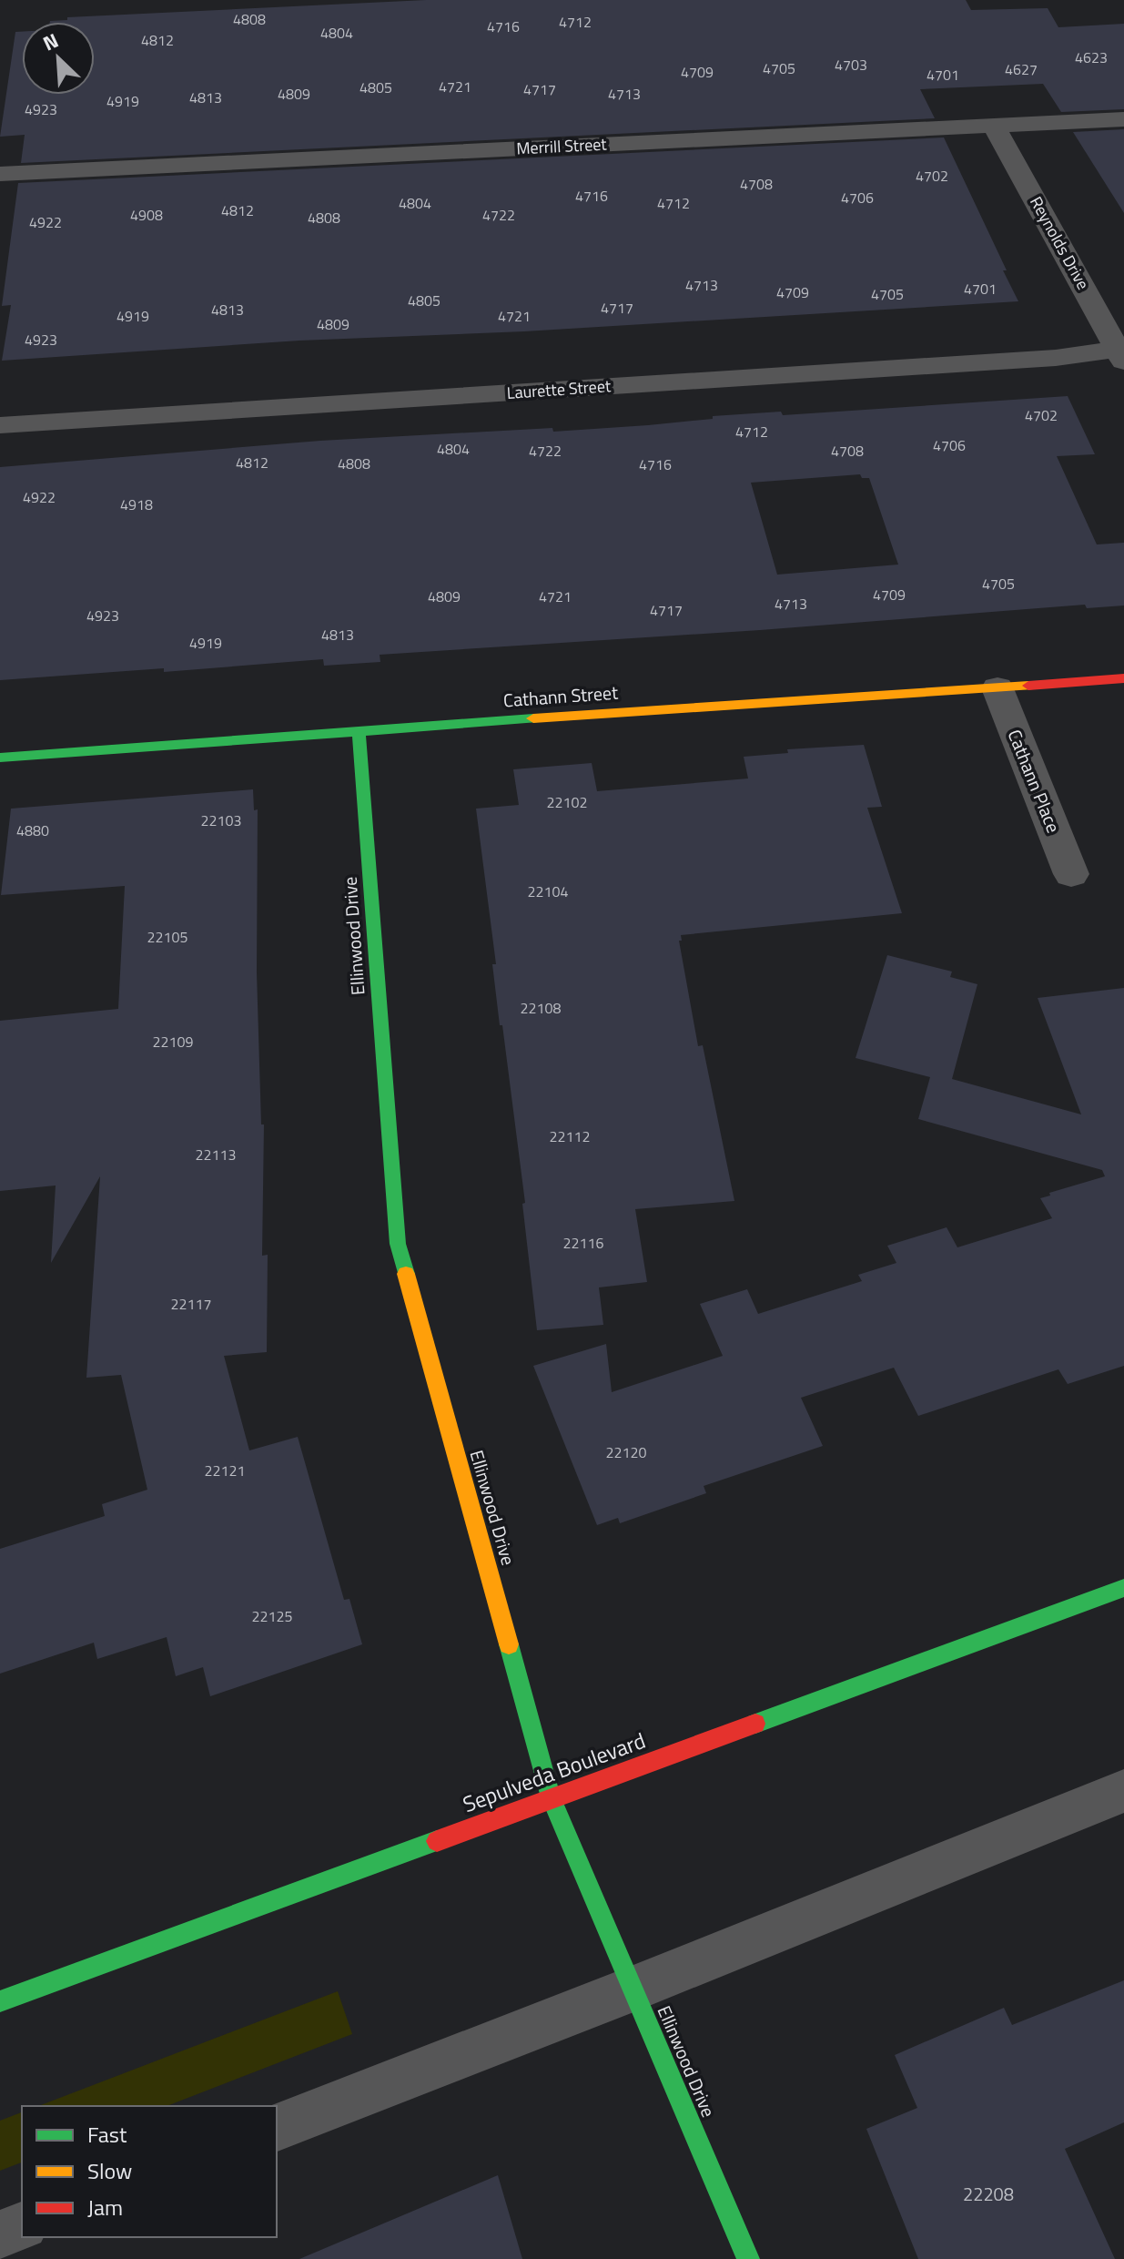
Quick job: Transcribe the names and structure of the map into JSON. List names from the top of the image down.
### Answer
{
  "streets": {
    "street": [
      "Merrill Street",
      "Reynolds Drive",
      "Laurette Street",
      "Cathann Street",
      "Cathann Place",
      "Ellinwood Drive",
      "Sepulveda Boulevard"
    ]
  },
  "crossings": [
    ["Merrill Street", "Reynolds Drive"],
    ["Reynolds Drive", "Laurette Street"],
    ["Cathann Street", "Cathann Place"],
    ["Cathann Street", "Ellinwood Drive"],
    ["Ellinwood Drive", "Sepulveda Boulevard"]
  ],
  "house_numbers": [
    "4808",
    "4712",
    "4716",
    "4804",
    "4812",
    "4623",
    "4703",
    "4705",
    "4627",
    "4709",
    "4701",
    "4721",
    "4805",
    "4717",
    "4809",
    "4713",
    "4813",
    "4919",
    "4923",
    "4702",
    "4708",
    "4716",
    "4706",
    "4804",
    "4712",
    "4812",
    "4908",
    "4722",
    "4808",
    "4922",
    "4713",
    "4701",
    "4709",
    "4705",
    "4805",
    "4717",
    "4813",
    "4919",
    "4721",
    "4809",
    "4923",
    "4702",
    "4712",
    "4706",
    "4804",
    "4722",
    "4708",
    "4812",
    "4808",
    "4716",
    "4922",
    "4918",
    "4705",
    "4709",
    "4809",
    "4721",
    "4713",
    "4717",
    "4923",
    "4813",
    "4919",
    "22102",
    "22103",
    "4880",
    "22104",
    "22105",
    "22108",
    "22109",
    "22112",
    "22113",
    "22116",
    "22117",
    "22120",
    "22121",
    "22125",
    "22208"
  ],
  "legend": ["Fast", "Slow", "Jam"],
  "north": "top left"
}
